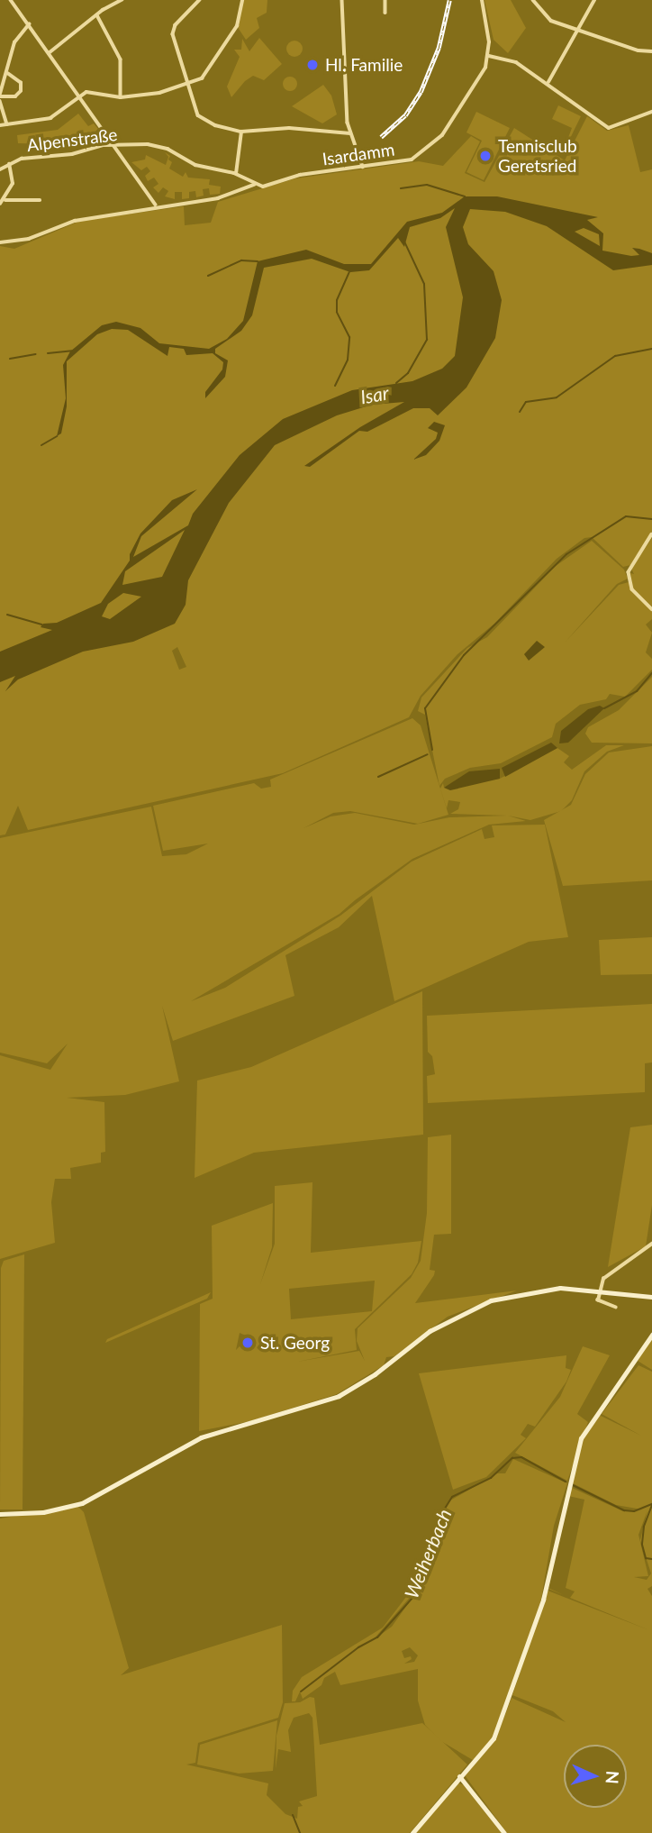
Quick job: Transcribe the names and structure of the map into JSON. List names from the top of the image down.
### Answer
{
  "streets": {
    "street": ["Alpenstraße", "Isardamm"]
  },
  "crossings": [
    ["Alpenstraße", "Isardamm"]
  ],
  "water": ["Isar", "Weiherbach"],
  "places": ["Hl. Familie", "Tennisclub Geretsried", "St. Georg"],
  "north": "right"
}
